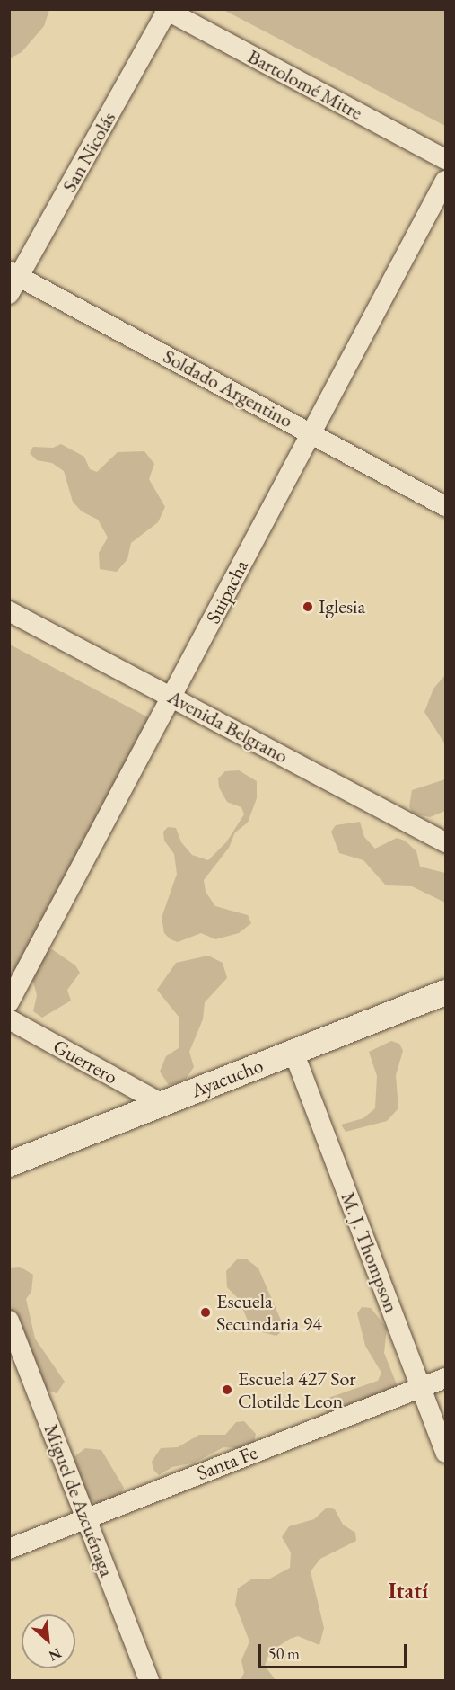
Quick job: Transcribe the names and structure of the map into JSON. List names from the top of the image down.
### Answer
{
  "streets": {
    "street": [
      "Bartolomé Mitre",
      "San Nicolás",
      "Soldado Argentino",
      "Suipacha",
      "Avenida Belgrano",
      "Guerrero",
      "Ayacucho",
      "M. J. Thompson",
      "Santa Fe",
      "Miguel de Azcuénaga"
    ]
  },
  "crossings": [
    ["Bartolomé Mitre", "San Nicolás"],
    ["San Nicolás", "Soldado Argentino"],
    ["Soldado Argentino", "Suipacha"],
    ["Suipacha", "Avenida Belgrano"],
    ["Guerrero", "Ayacucho"],
    ["Ayacucho", "M. J. Thompson"],
    ["M. J. Thompson", "Santa Fe"],
    ["Santa Fe", "Miguel de Azcuénaga"]
  ],
  "districts": ["Itatí"],
  "places": ["Iglesia", "Escuela Secundaria 94", "Escuela 427 Sor Clotilde Leon"],
  "scale_bar": "50 m",
  "north": "bottom right"
}
